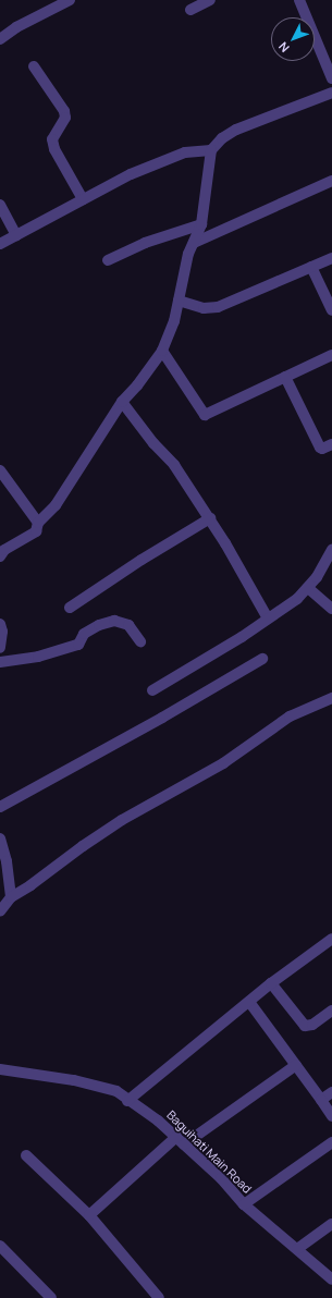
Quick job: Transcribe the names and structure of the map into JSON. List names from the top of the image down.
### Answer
{
  "streets": {
    "street": ["Baguihati Main Road"]
  },
  "north": "bottom left"
}
